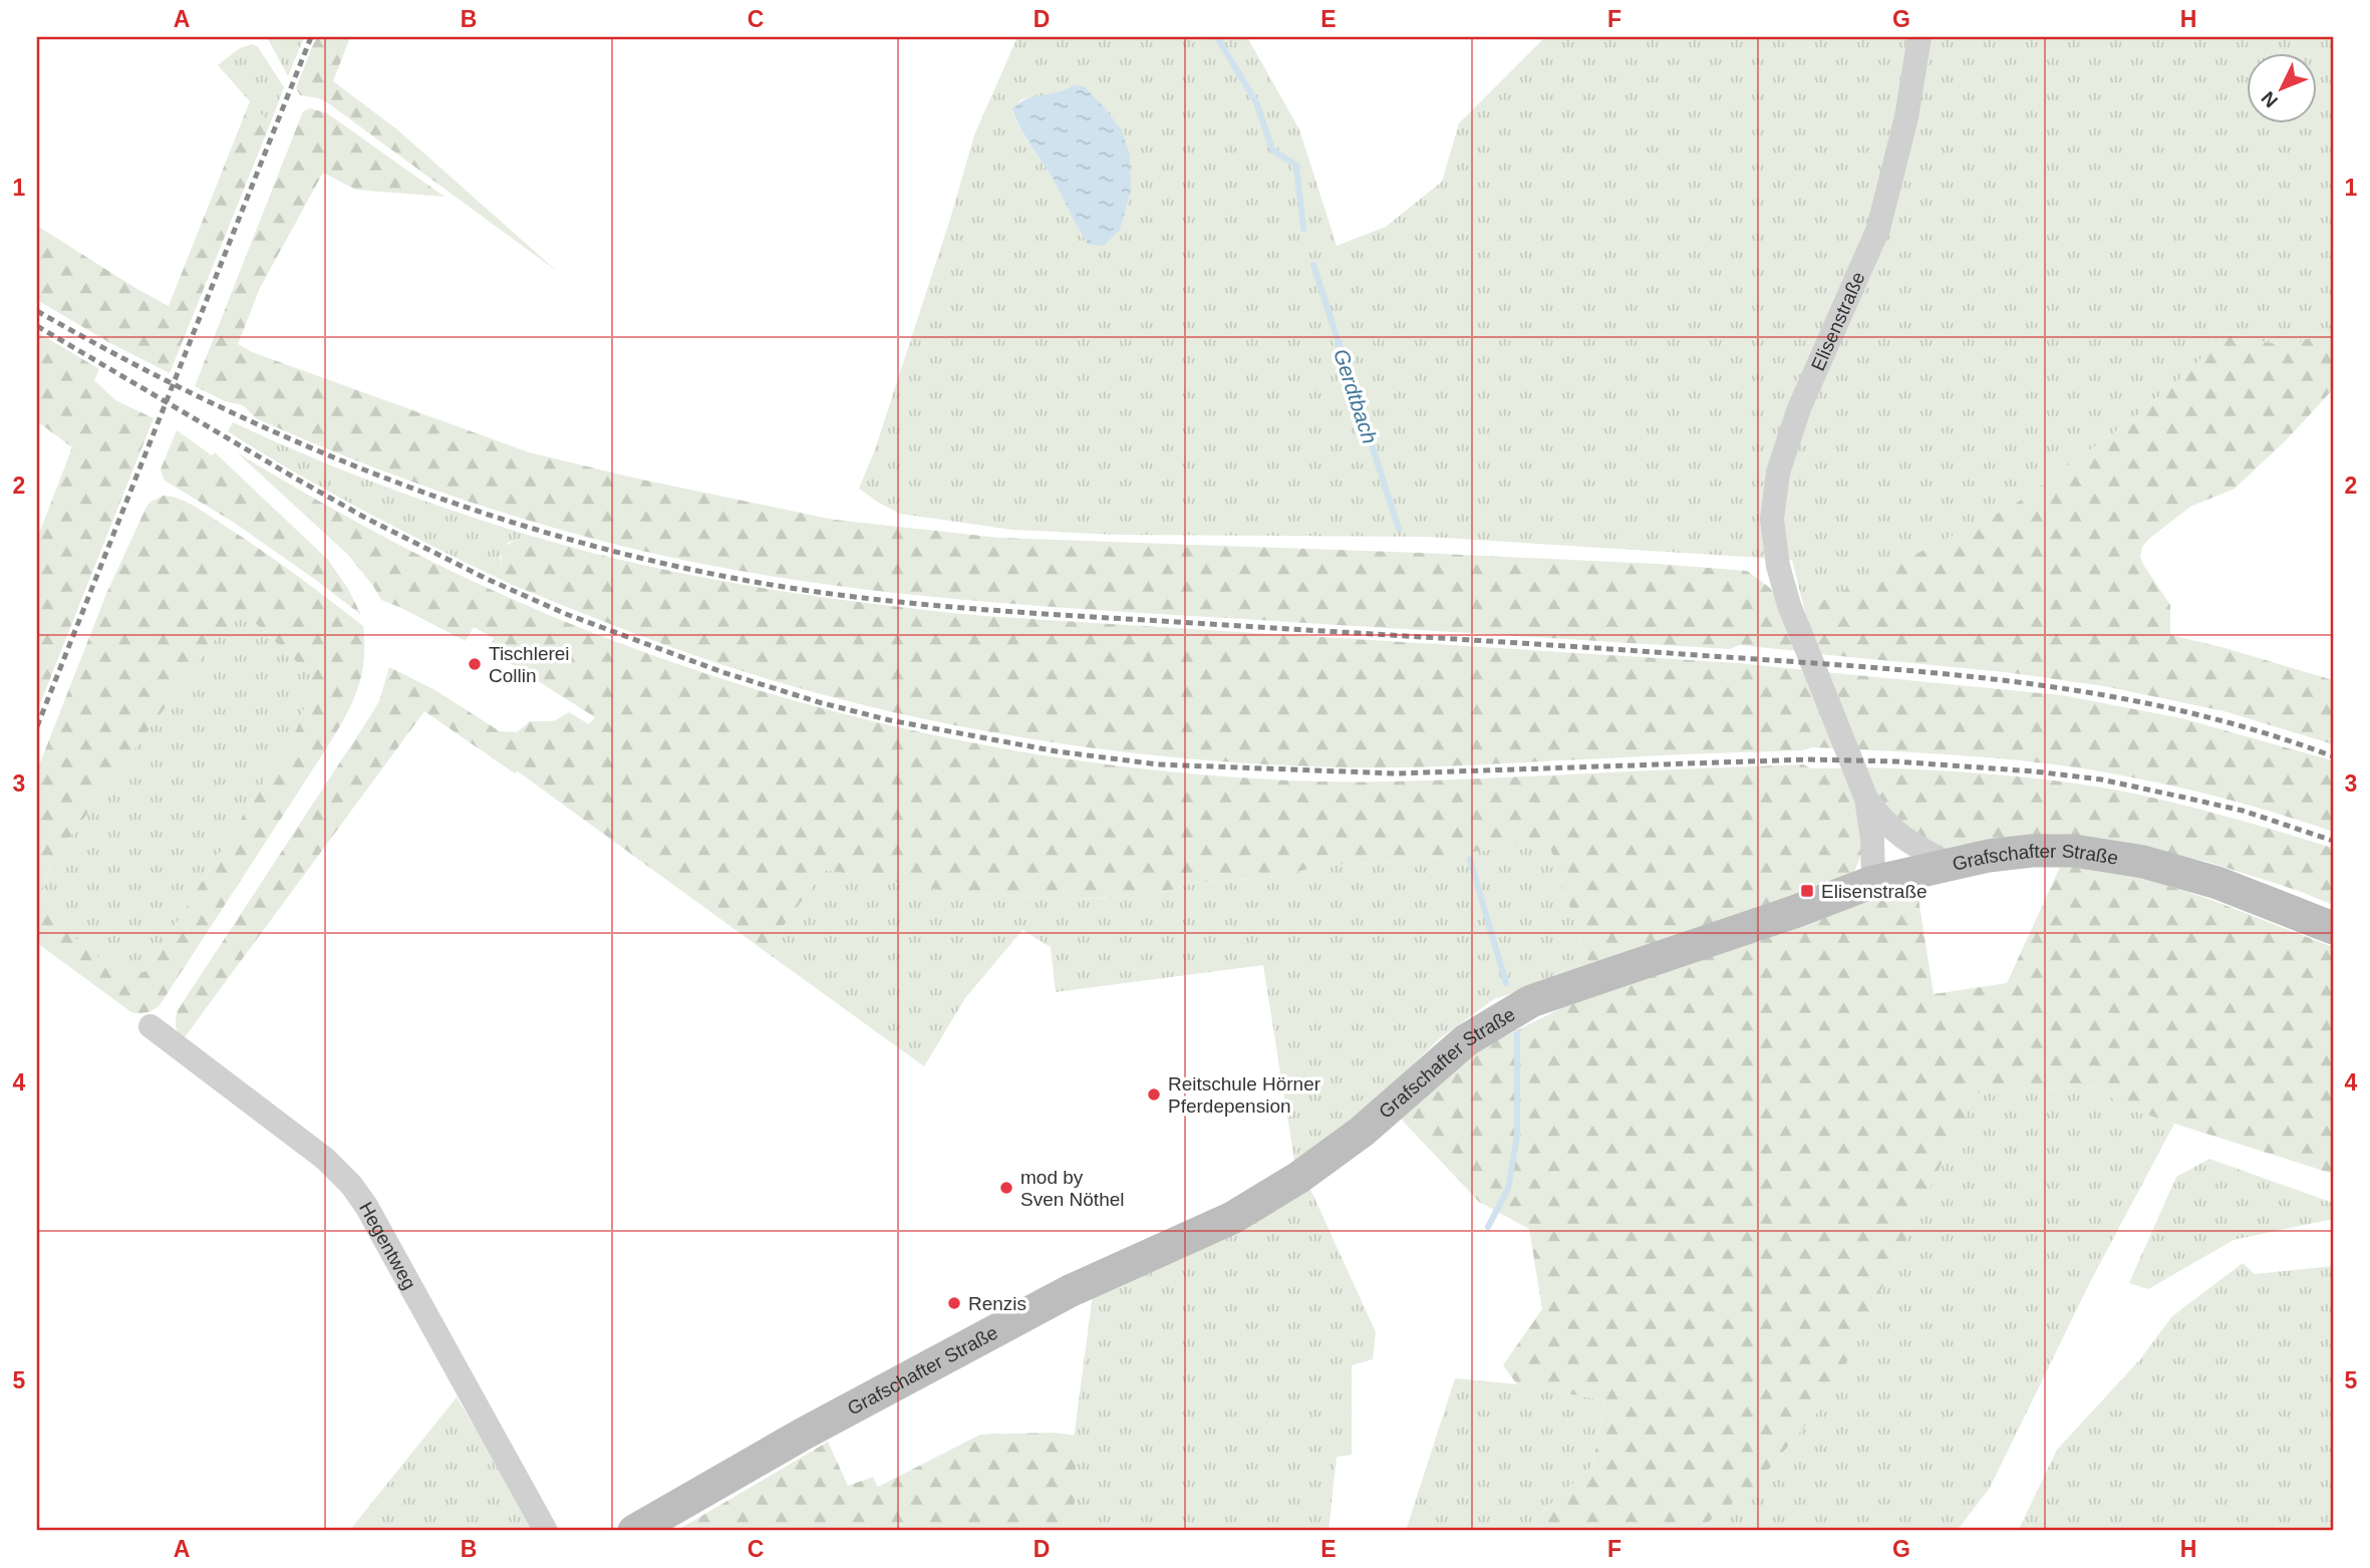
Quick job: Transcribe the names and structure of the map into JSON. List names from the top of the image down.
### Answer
{
  "streets": {
    "main road": ["Grafschafter Straße"],
    "street": ["Elisenstraße", "Hegentweg"]
  },
  "crossings": [
    ["Elisenstraße", "Grafschafter Straße"]
  ],
  "water": ["Gerdtbach"],
  "places": {
    "other": [
      "Tischlerei Collin",
      "Reitschule Hörner Pferdepension",
      "mod by Sven Nöthel",
      "Renzis"
    ],
    "transit": ["Elisenstraße"]
  },
  "north": "bottom left",
  "grid": {
    "columns": [
      "A",
      "B",
      "C",
      "D",
      "E",
      "F",
      "G",
      "H"
    ],
    "rows": [
      "1",
      "2",
      "3",
      "4",
      "5"
    ]
  }
}
